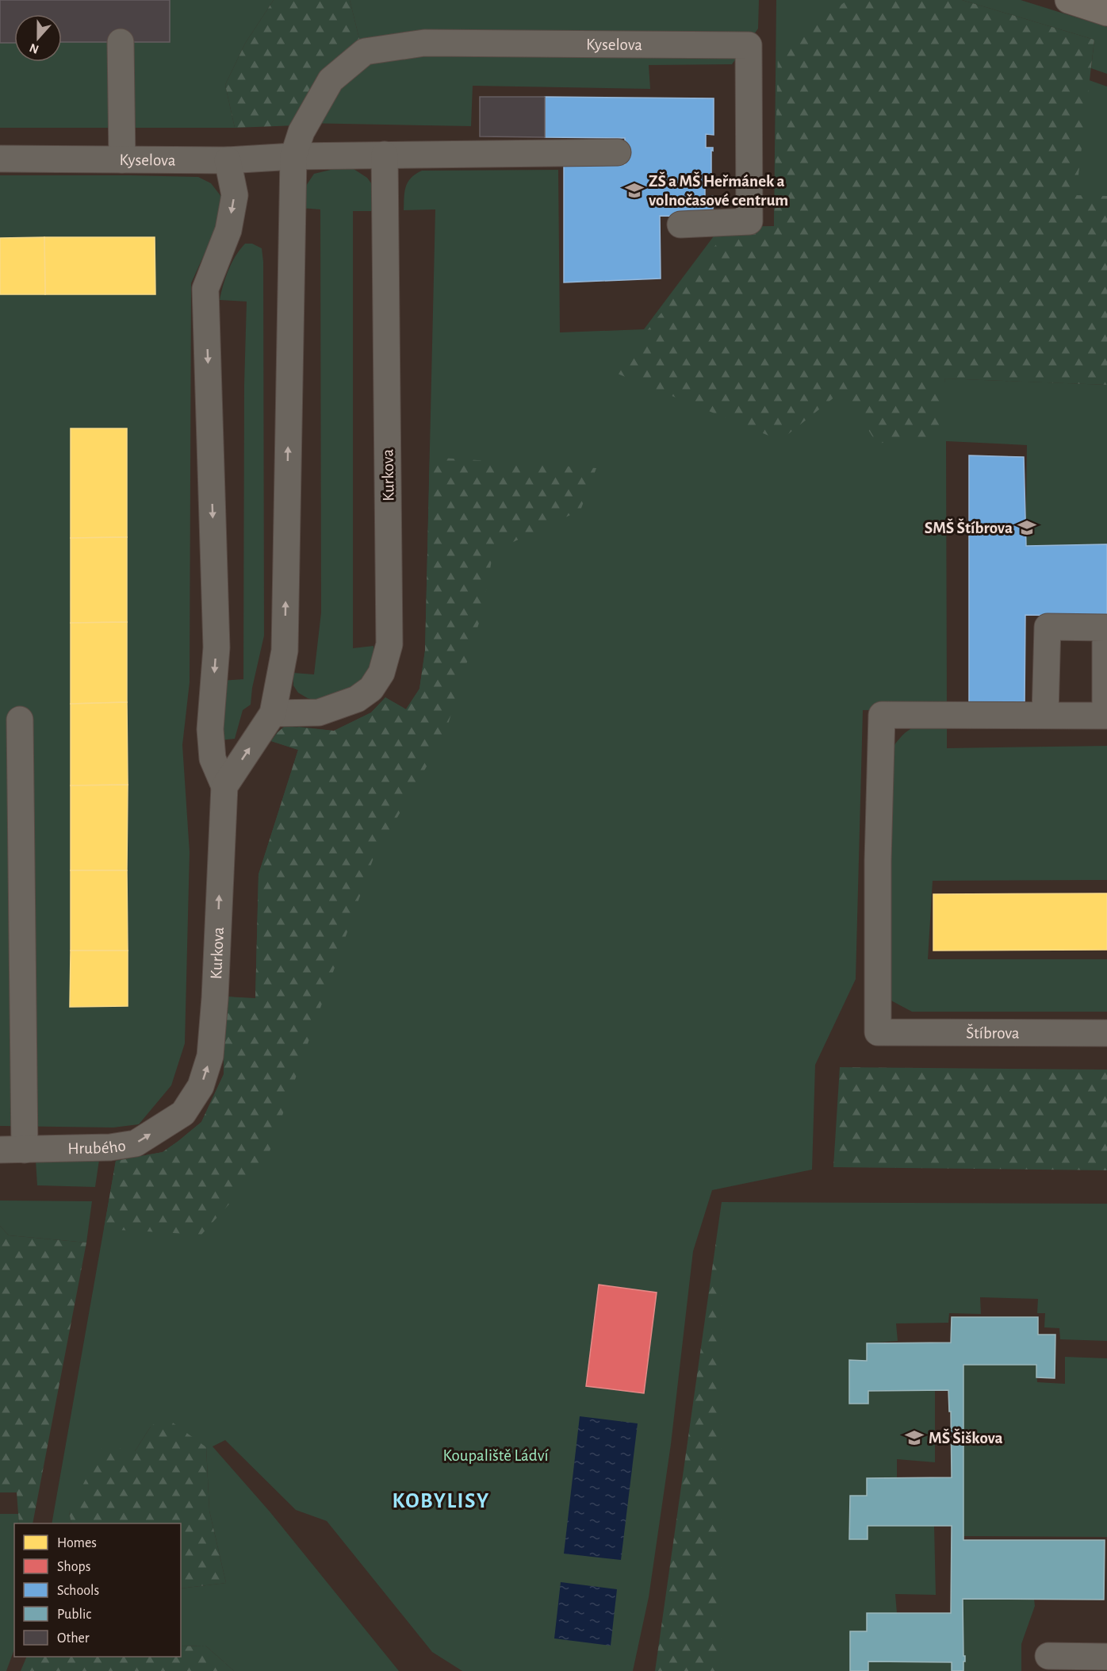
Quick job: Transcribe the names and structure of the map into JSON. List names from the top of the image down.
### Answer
{
  "streets": {
    "street": [
      "Kyselova",
      "Kurkova",
      "Štíbrova",
      "Hrubého"
    ]
  },
  "crossings": [
    ["Kyselova", "Kurkova"],
    ["Kurkova", "Hrubého"]
  ],
  "one_way": ["Hrubého"],
  "districts": ["KOBYLISY"],
  "parks": ["Koupaliště Ládví"],
  "places": {
    "school or university": ["ZŠ a MŠ Heřmánek a volnočasové centrum", "SMŠ Štíbrova", "MŠ Šiškova"]
  },
  "legend": [
    "Homes",
    "Shops",
    "Schools",
    "Public",
    "Other"
  ],
  "north": "bottom"
}
